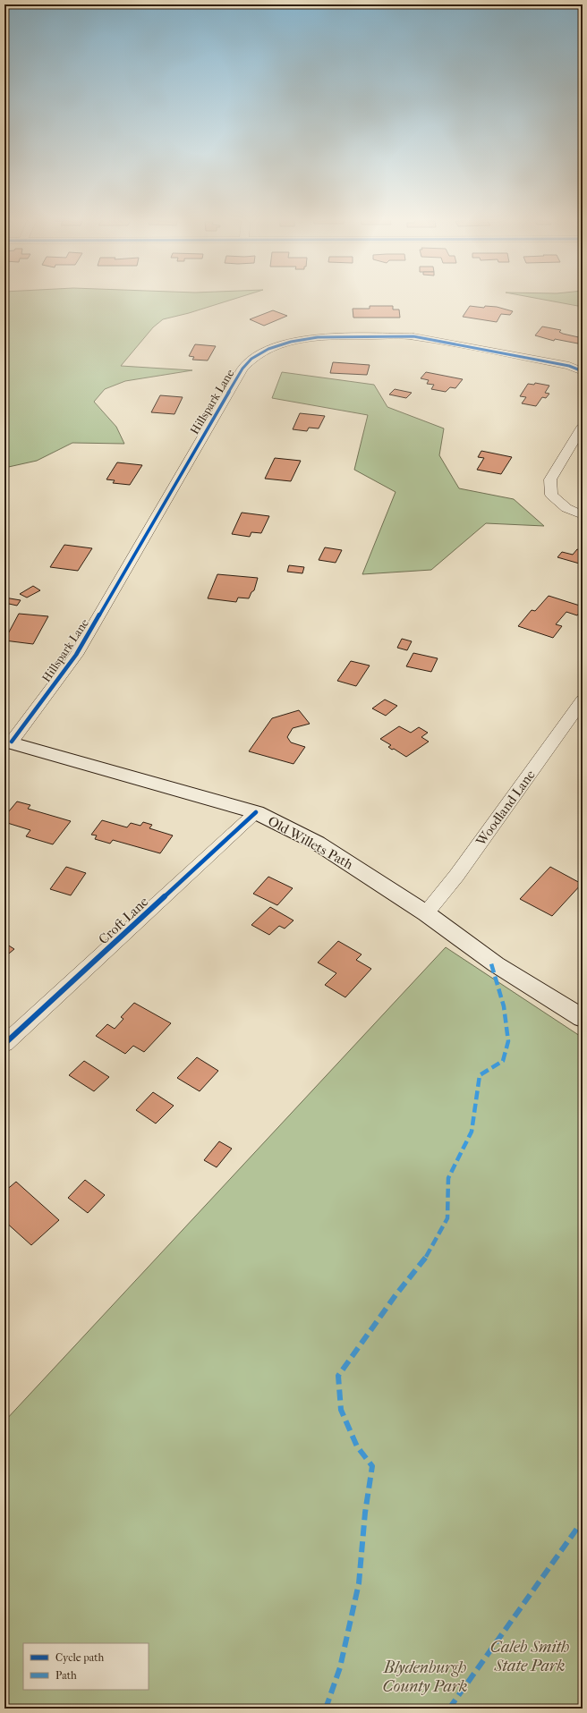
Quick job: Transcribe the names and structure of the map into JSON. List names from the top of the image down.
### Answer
{
  "streets": {
    "main road": ["Old Willets Path"],
    "street": ["Hillspark Lane", "Woodland Lane", "Croft Lane"]
  },
  "crossings": [
    ["Hillspark Lane", "Old Willets Path"],
    ["Woodland Lane", "Old Willets Path"],
    ["Old Willets Path", "Croft Lane"]
  ],
  "parks": ["Caleb Smith State Park", "Blydenburgh County Park"],
  "legend": ["Cycle path", "Path"]
}
